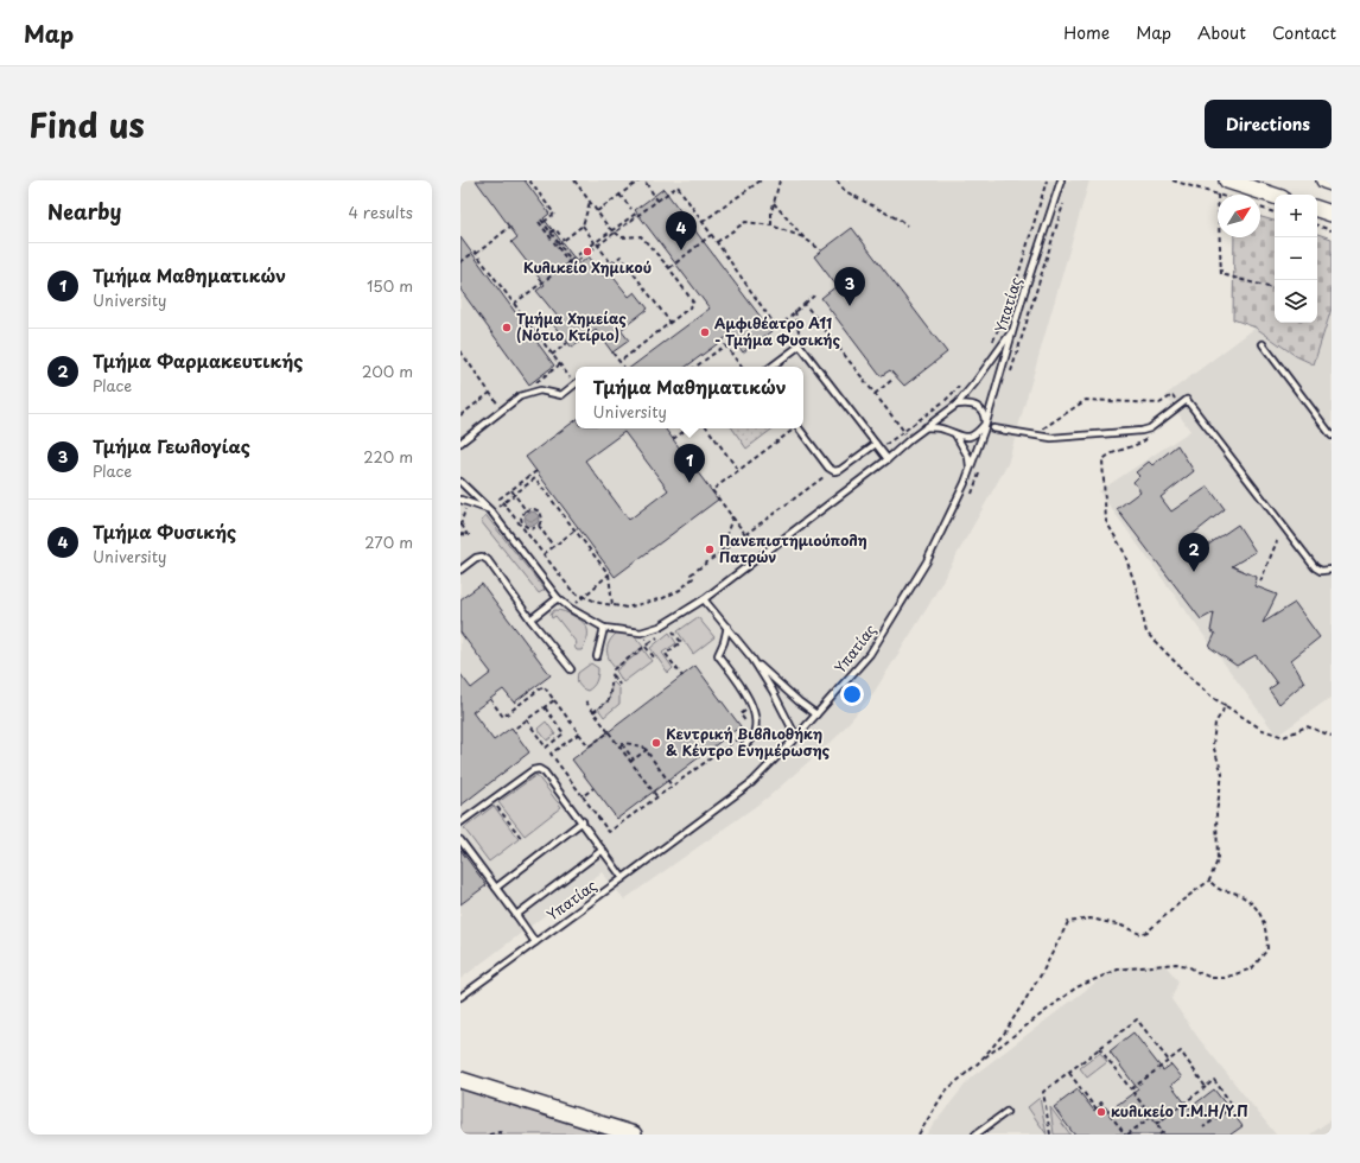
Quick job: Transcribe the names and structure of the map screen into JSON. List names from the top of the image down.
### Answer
{
  "streets": {
    "lane": ["Υπατίας"]
  },
  "places": [
    "Κυλικείο Χημικού",
    "Τμήμα Χημείας (Νότιο Κτίριο)",
    "Αμφιθέατρο Α11 - Τμήμα Φυσικής",
    "Πανεπιστημιούπολη Πατρών",
    "Κεντρική Βιβλιοθήκη & Κέντρο Ενημέρωσης",
    "κυλικείο Τ.M.Η/Υ.Π"
  ],
  "north": "top right",
  "page": {
    "header": "Map",
    "nav": [
      "Home",
      "Map",
      "About",
      "Contact"
    ],
    "title": "Find us",
    "buttons": "Directions",
    "heading": ["Nearby", "4 results"],
    "map_buttons": ["+", "−"],
    "pins": [
      "4",
      "3",
      "1",
      "2"
    ],
    "list": [
      {
        "mark": "1",
        "name": "Τμήμα Μαθηματικών",
        "note": "University",
        "value": "150 m"
      },
      {
        "mark": "2",
        "name": "Τμήμα Φαρμακευτικής",
        "note": "Place",
        "value": "200 m"
      },
      {
        "mark": "3",
        "name": "Τμήμα Γεωλογίας",
        "note": "Place",
        "value": "220 m"
      },
      {
        "mark": "4",
        "name": "Τμήμα Φυσικής",
        "note": "University",
        "value": "270 m"
      }
    ],
    "popup": ["Τμήμα Μαθηματικών", "University"]
  }
}
